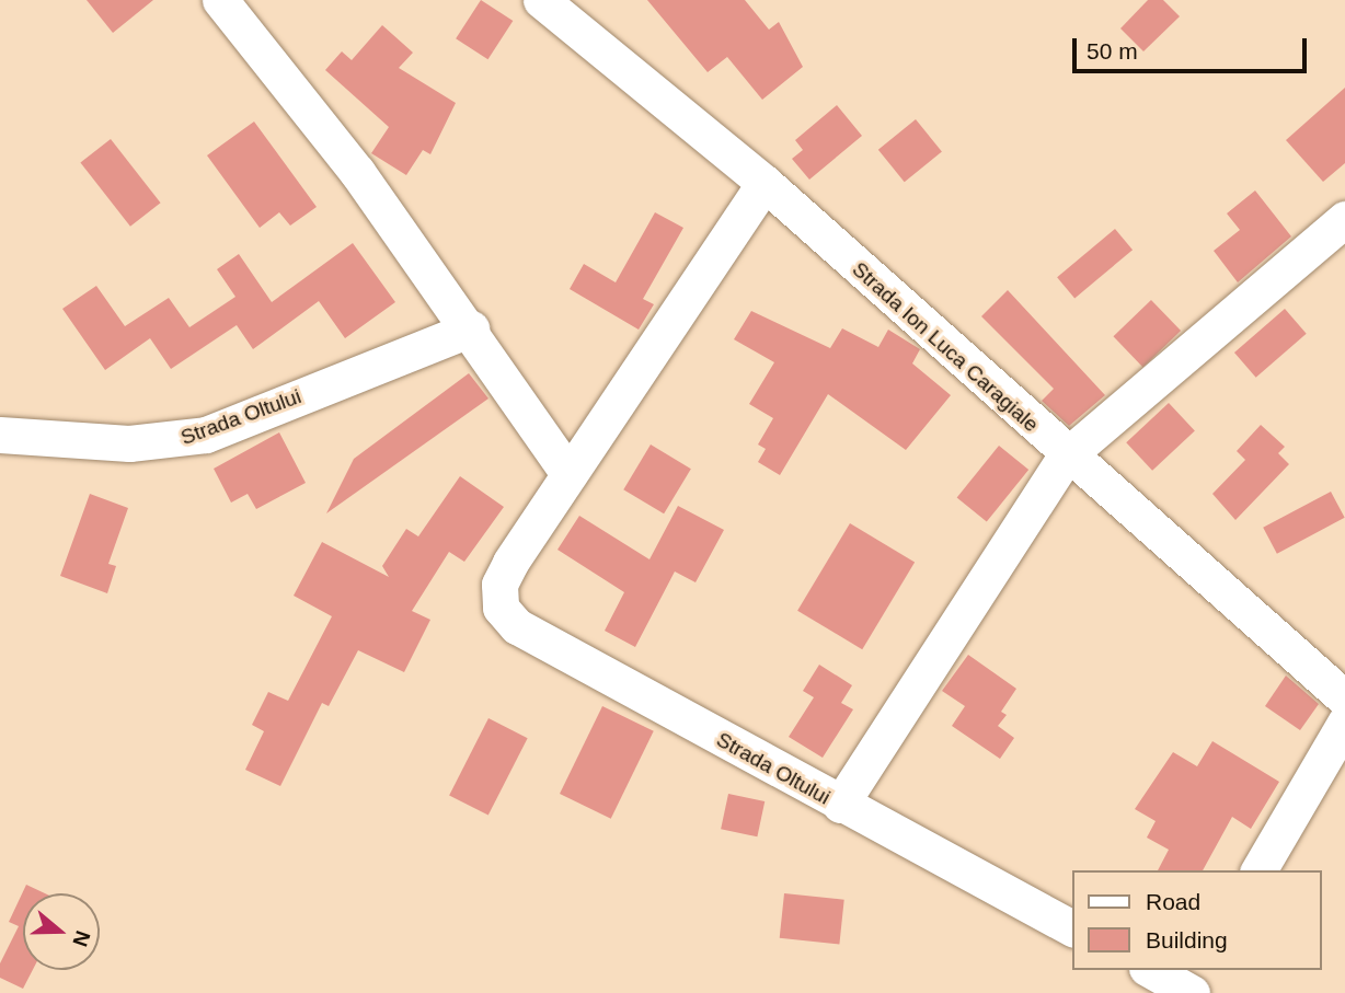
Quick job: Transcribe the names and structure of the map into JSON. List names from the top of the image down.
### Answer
{
  "streets": {
    "street": ["Strada Ion Luca Caragiale", "Strada Oltului"]
  },
  "legend": ["Road", "Building"],
  "scale_bar": "50 m",
  "north": "right"
}
